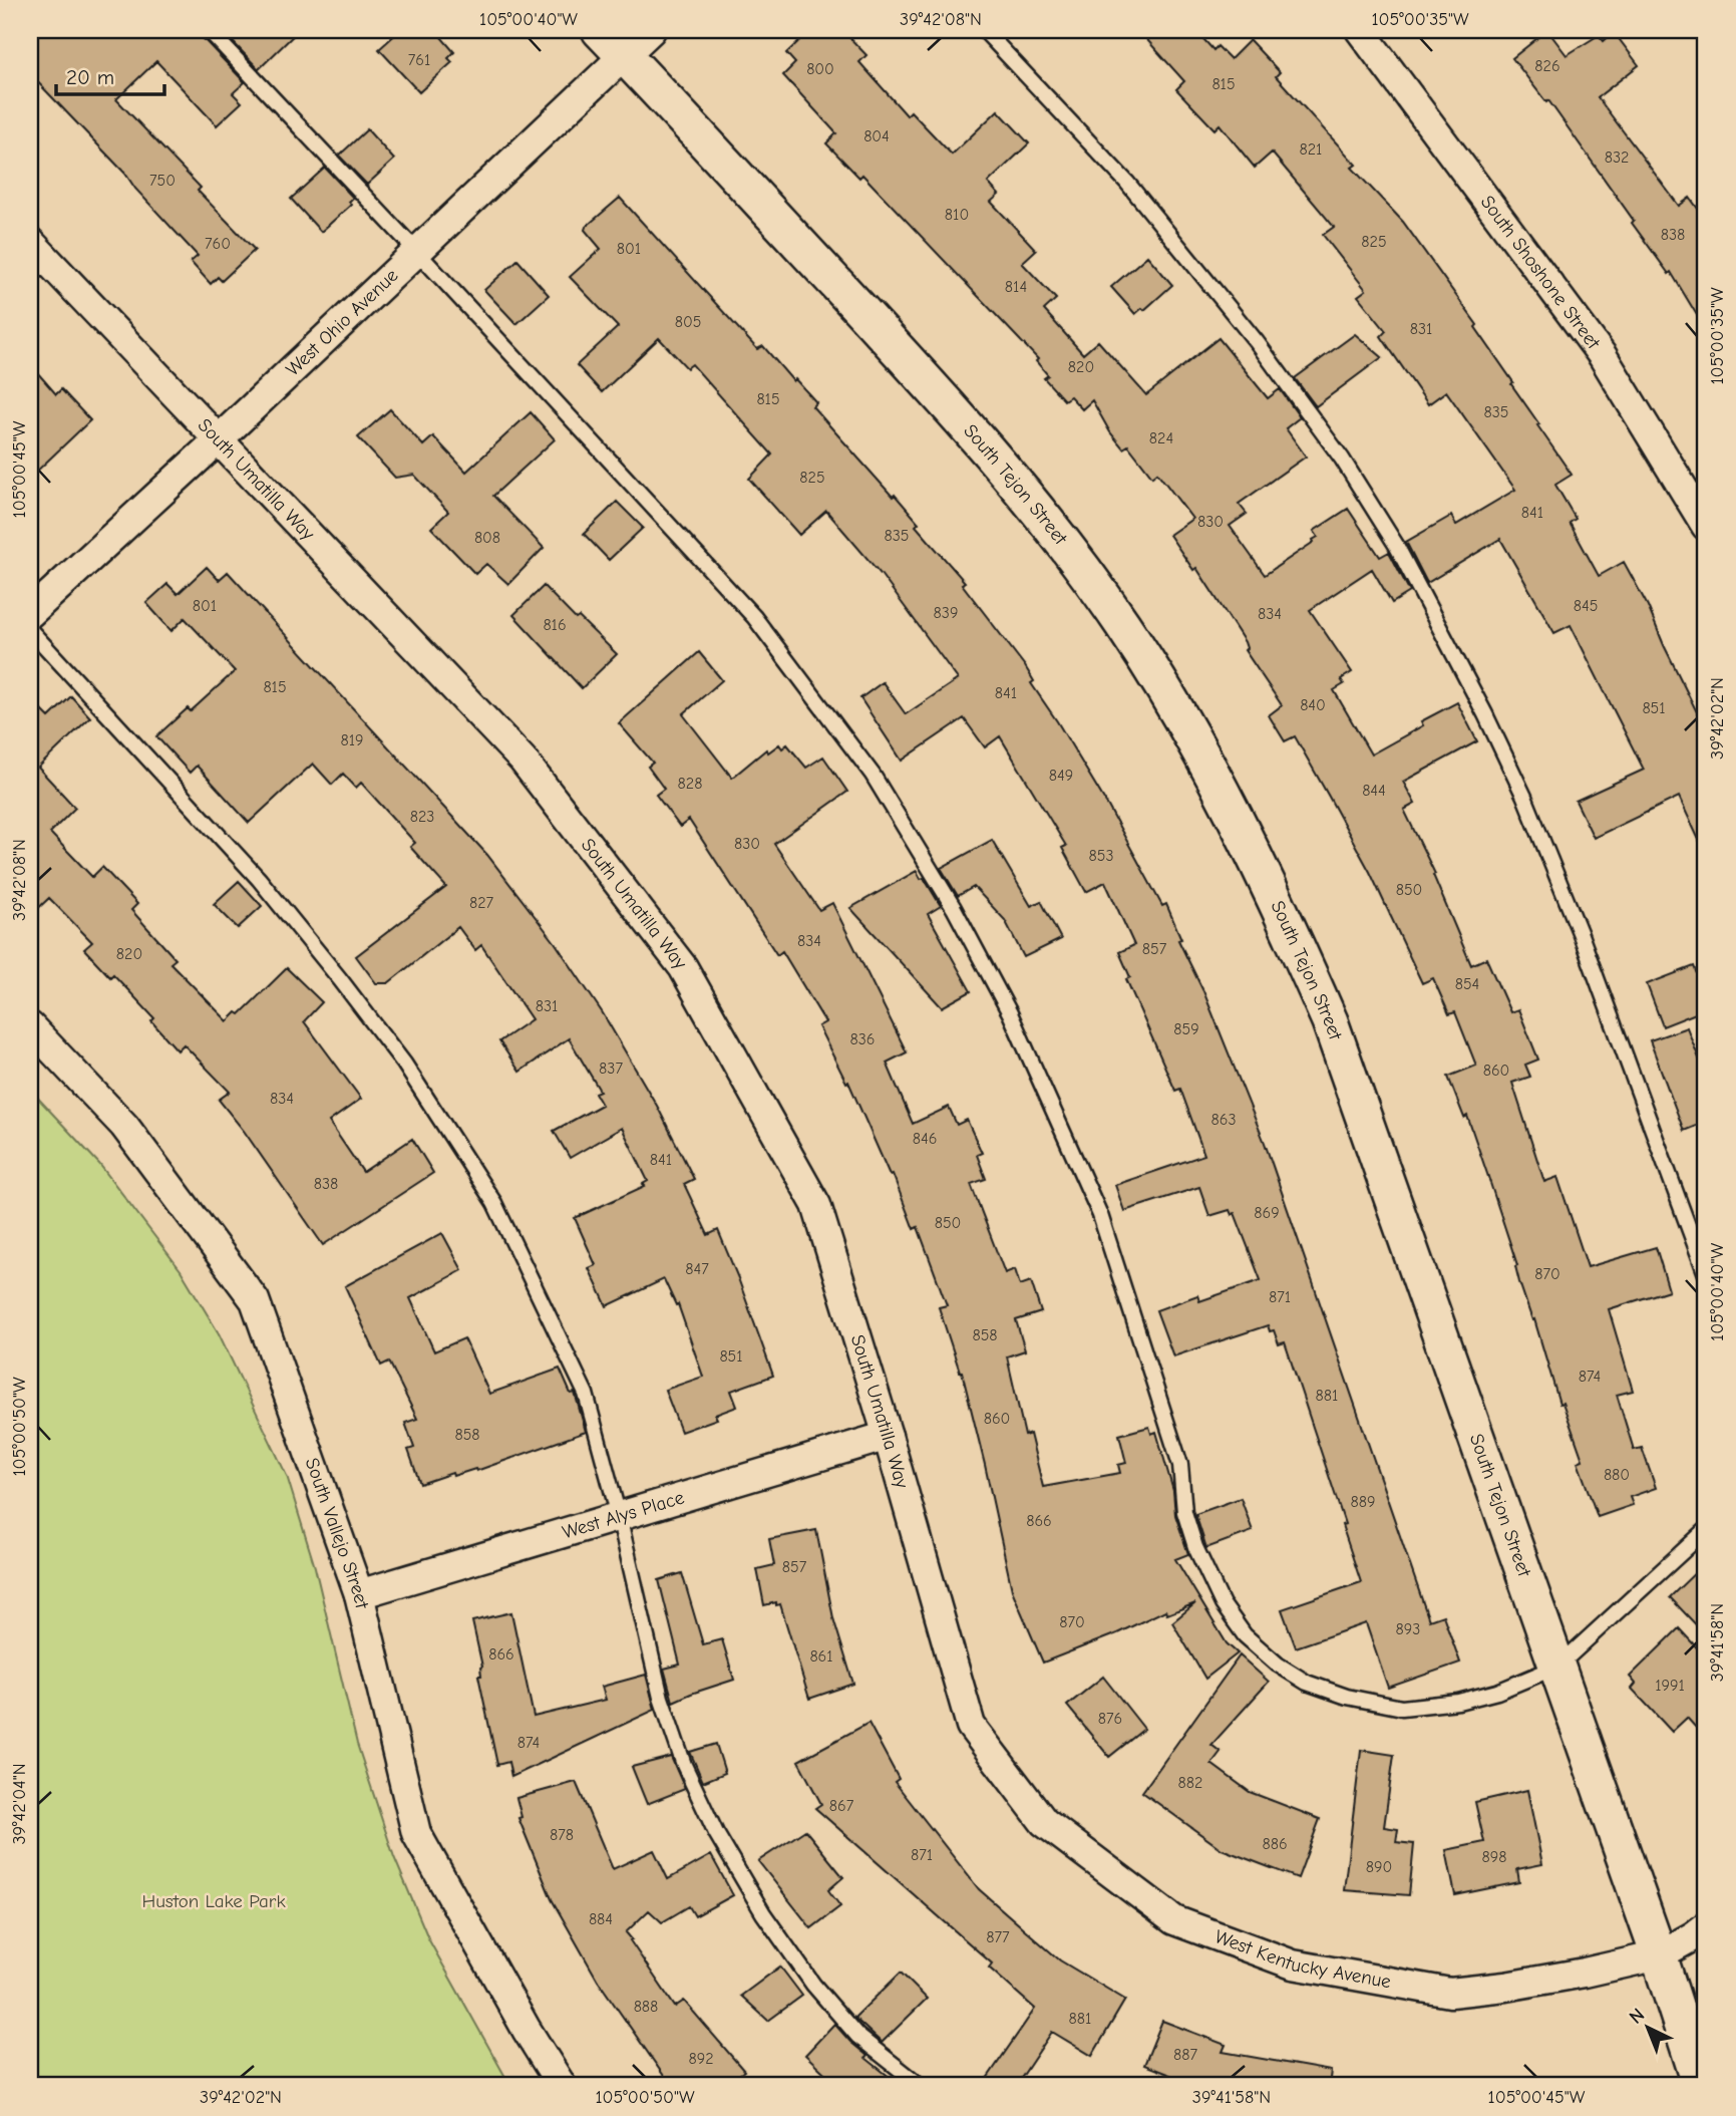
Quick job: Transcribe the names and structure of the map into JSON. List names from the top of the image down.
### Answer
{
  "streets": {
    "street": [
      "South Shoshone Street",
      "West Ohio Avenue",
      "South Umatilla Way",
      "South Tejon Street",
      "West Alys Place",
      "South Vallejo Street",
      "West Kentucky Avenue"
    ]
  },
  "crossings": [
    ["West Ohio Avenue", "South Umatilla Way"],
    ["West Ohio Avenue", "South Tejon Street"],
    ["South Umatilla Way", "West Alys Place"],
    ["South Umatilla Way", "West Kentucky Avenue"],
    ["South Tejon Street", "West Kentucky Avenue"],
    ["West Alys Place", "South Vallejo Street"]
  ],
  "parks": ["Huston Lake Park"],
  "house_numbers": [
    "761",
    "826",
    "800",
    "815",
    "804",
    "821",
    "832",
    "750",
    "810",
    "838",
    "825",
    "760",
    "801",
    "814",
    "805",
    "831",
    "820",
    "815",
    "835",
    "824",
    "825",
    "841",
    "830",
    "835",
    "808",
    "801",
    "845",
    "839",
    "834",
    "816",
    "815",
    "841",
    "840",
    "851",
    "819",
    "849",
    "828",
    "844",
    "823",
    "830",
    "853",
    "850",
    "827",
    "834",
    "857",
    "820",
    "854",
    "831",
    "859",
    "836",
    "837",
    "860",
    "834",
    "863",
    "846",
    "841",
    "838",
    "869",
    "850",
    "847",
    "870",
    "871",
    "858",
    "851",
    "874",
    "881",
    "860",
    "858",
    "880",
    "889",
    "866",
    "857",
    "870",
    "893",
    "866",
    "861",
    "1991",
    "876",
    "874",
    "882",
    "867",
    "878",
    "886",
    "871",
    "898",
    "890",
    "884",
    "877",
    "888",
    "881",
    "887",
    "892"
  ],
  "scale_bar": "20 m",
  "north": "top left",
  "coordinates": [
    "105°00'40\"W",
    "39°42'08\"N",
    "105°00'35\"W",
    "105°00'45\"W",
    "39°42'02\"N",
    "105°00'50\"W",
    "39°41'58\"N",
    "39°42'04\"N"
  ]
}
